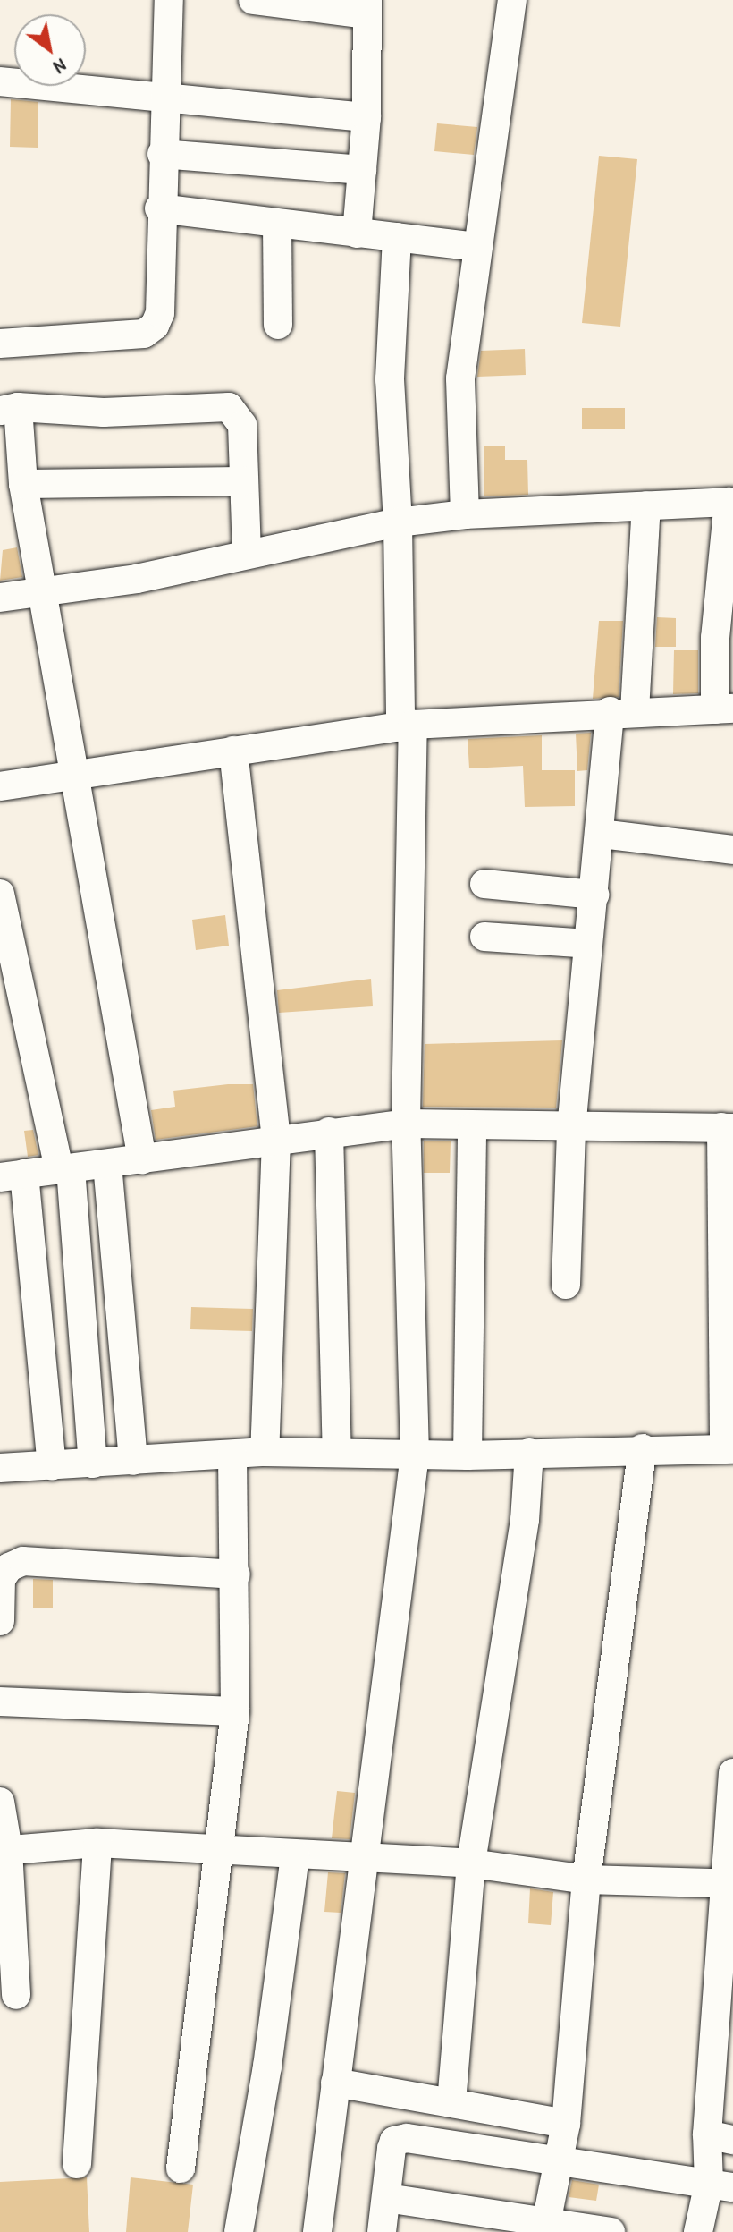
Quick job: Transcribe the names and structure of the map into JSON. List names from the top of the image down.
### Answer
{
  "north": "bottom right"
}
